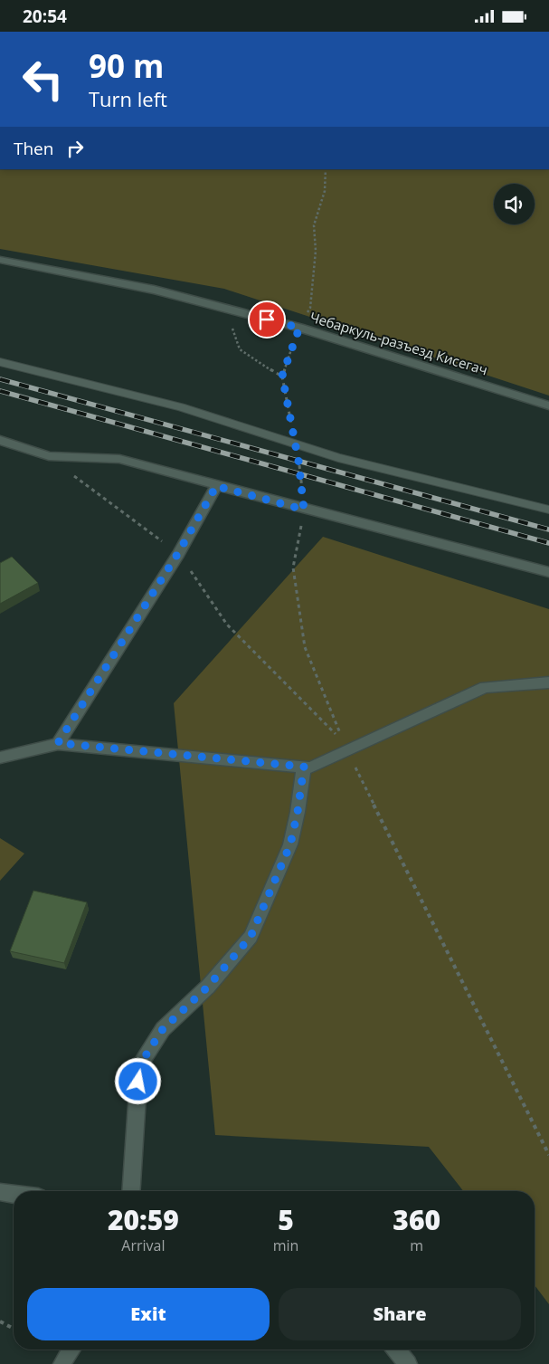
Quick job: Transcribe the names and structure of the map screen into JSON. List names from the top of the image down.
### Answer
{
  "streets": {
    "street": ["Чебаркуль-разъезд Кисегач"]
  },
  "page": {
    "status": "20:54",
    "turn": ["90 m", "Turn left"],
    "then": "Then",
    "eta": [
      "20:59",
      "Arrival",
      "5",
      "min",
      "360",
      "m"
    ],
    "buttons": ["Exit", "Share"]
  }
}
